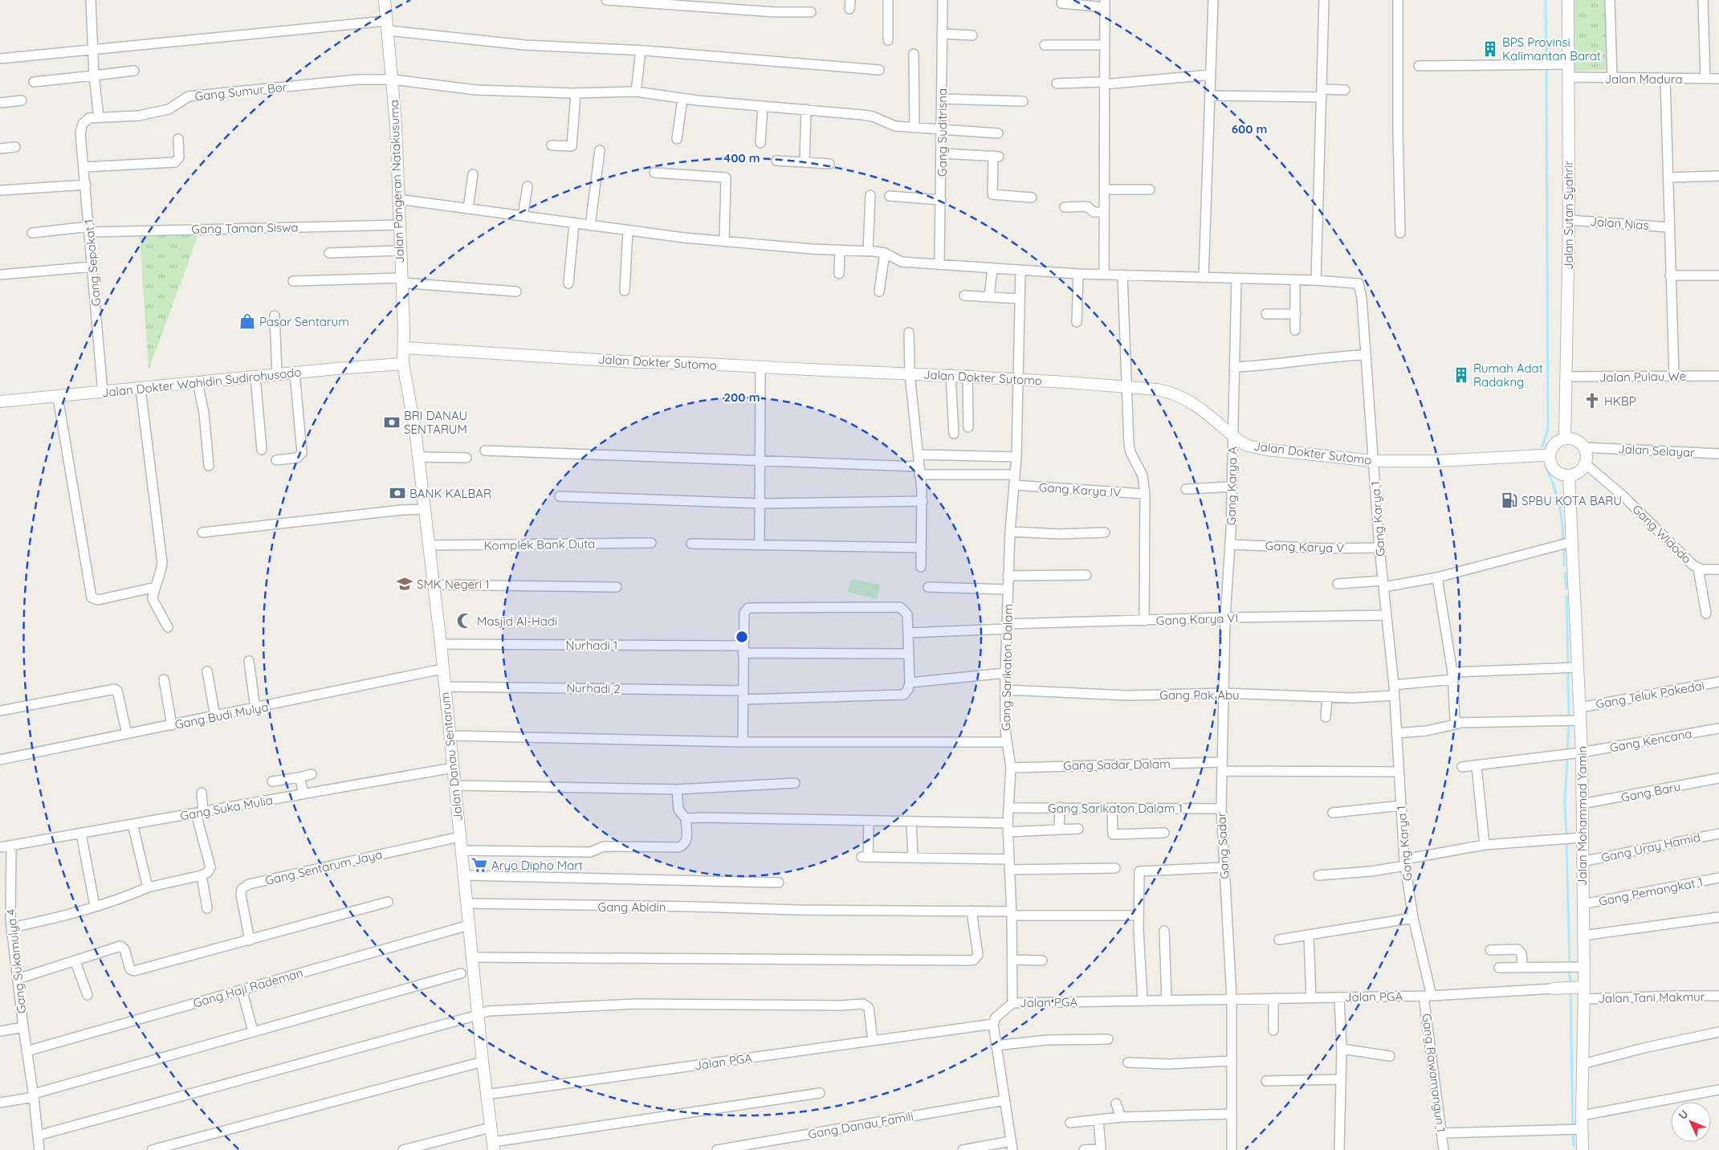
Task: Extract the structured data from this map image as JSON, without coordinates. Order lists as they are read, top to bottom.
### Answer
{
  "streets": {
    "street": [
      "Jalan Madura",
      "Gang Sumur Bor",
      "Gang Suditrisna",
      "Jalan Pangeran Natakusuma",
      "Jalan Sutan Syahrir",
      "Jalan Nias",
      "Gang Taman Siswa",
      "Gang Sepakat 1",
      "Jalan Dokter Sutomo",
      "Jalan Pulau We",
      "Jalan Dokter Wahidin Sudirohusodo",
      "Jalan Selayar",
      "Gang Karya A",
      "Gang Karya IV",
      "Gang Karya 1",
      "Gang Widodo",
      "Komplek Bank Duta",
      "Gang Karya V",
      "Gang Karya VI",
      "Nurhadi 1",
      "Gang Sarikaton Dalam",
      "Nurhadi 2",
      "Gang Pak Abu",
      "Gang Teluk Pakedai",
      "Gang Budi Mulya",
      "Gang Kencana",
      "Jalan Danau Sentarum",
      "Gang Sadar Dalam",
      "Gang Baru",
      "Gang Suka Mulia",
      "Gang Sarikaton Dalam 1",
      "Jalan Mohammad Yamin",
      "Gang Sadar",
      "Gang Uray Hamid",
      "Gang Sentarum Jaya",
      "Gang Pemangkat 1",
      "Gang Abidin",
      "Gang Sukamulya 4",
      "Gang Haji Rademan",
      "Jalan PGA",
      "Jalan Tani Makmur",
      "Gang Rawamangun 1",
      "Gang Danau Famili"
    ]
  },
  "crossings": [
    ["Jalan Madura", "Jalan Sutan Syahrir"],
    ["Gang Sumur Bor", "Gang Suditrisna"],
    ["Gang Sumur Bor", "Jalan Pangeran Natakusuma"],
    ["Gang Sumur Bor", "Gang Sepakat 1"],
    ["Gang Suditrisna", "Gang Karya 1"],
    ["Jalan Pangeran Natakusuma", "Gang Taman Siswa"],
    ["Jalan Pangeran Natakusuma", "Jalan Dokter Sutomo"],
    ["Jalan Pangeran Natakusuma", "Jalan Dokter Wahidin Sudirohusodo"],
    ["Jalan Pangeran Natakusuma", "Gang Karya 1"],
    ["Jalan Pangeran Natakusuma", "Jalan Danau Sentarum"],
    ["Jalan Sutan Syahrir", "Jalan Nias"],
    ["Jalan Sutan Syahrir", "Jalan Dokter Sutomo"],
    ["Jalan Sutan Syahrir", "Jalan Pulau We"],
    ["Jalan Sutan Syahrir", "Jalan Selayar"],
    ["Jalan Sutan Syahrir", "Gang Widodo"],
    ["Jalan Sutan Syahrir", "Jalan Mohammad Yamin"],
    ["Gang Taman Siswa", "Gang Sepakat 1"],
    ["Gang Sepakat 1", "Jalan Dokter Wahidin Sudirohusodo"],
    ["Jalan Dokter Sutomo", "Jalan Selayar"],
    ["Jalan Dokter Sutomo", "Gang Karya A"],
    ["Jalan Dokter Sutomo", "Gang Karya 1"],
    ["Jalan Dokter Sutomo", "Gang Widodo"],
    ["Jalan Dokter Sutomo", "Gang Sarikaton Dalam"],
    ["Jalan Dokter Sutomo", "Jalan Mohammad Yamin"],
    ["Jalan Dokter Wahidin Sudirohusodo", "Jalan Danau Sentarum"],
    ["Jalan Selayar", "Gang Widodo"],
    ["Jalan Selayar", "Jalan Mohammad Yamin"],
    ["Gang Karya A", "Gang Karya 1"],
    ["Gang Karya A", "Gang Karya V"],
    ["Gang Karya A", "Gang Karya VI"],
    ["Gang Karya A", "Gang Pak Abu"],
    ["Gang Karya A", "Gang Sadar"],
    ["Gang Karya IV", "Gang Sarikaton Dalam"],
    ["Gang Karya 1", "Gang Karya V"],
    ["Gang Karya 1", "Gang Karya VI"],
    ["Gang Karya 1", "Gang Sarikaton Dalam"],
    ["Gang Karya 1", "Gang Pak Abu"],
    ["Gang Karya 1", "Gang Sadar Dalam"],
    ["Gang Karya 1", "Jalan PGA"],
    ["Gang Karya 1", "Gang Rawamangun 1"],
    ["Gang Widodo", "Jalan Mohammad Yamin"],
    ["Komplek Bank Duta", "Jalan Danau Sentarum"],
    ["Gang Karya VI", "Gang Sarikaton Dalam"],
    ["Nurhadi 1", "Jalan Danau Sentarum"],
    ["Gang Sarikaton Dalam", "Gang Pak Abu"],
    ["Gang Sarikaton Dalam", "Gang Sadar Dalam"],
    ["Gang Sarikaton Dalam", "Gang Sarikaton Dalam 1"],
    ["Gang Sarikaton Dalam", "Gang Abidin"],
    ["Gang Sarikaton Dalam", "Jalan PGA"],
    ["Nurhadi 2", "Jalan Danau Sentarum"],
    ["Gang Pak Abu", "Gang Sadar"],
    ["Gang Teluk Pakedai", "Jalan Mohammad Yamin"],
    ["Gang Budi Mulya", "Jalan Danau Sentarum"],
    ["Gang Kencana", "Jalan Mohammad Yamin"],
    ["Jalan Danau Sentarum", "Gang Suka Mulia"],
    ["Jalan Danau Sentarum", "Gang Sentarum Jaya"],
    ["Jalan Danau Sentarum", "Gang Abidin"],
    ["Jalan Danau Sentarum", "Gang Haji Rademan"],
    ["Jalan Danau Sentarum", "Jalan PGA"],
    ["Gang Sadar Dalam", "Gang Sadar"],
    ["Gang Baru", "Jalan Mohammad Yamin"],
    ["Gang Suka Mulia", "Gang Sukamulya 4"],
    ["Gang Sarikaton Dalam 1", "Gang Sadar"],
    ["Jalan Mohammad Yamin", "Gang Uray Hamid"],
    ["Jalan Mohammad Yamin", "Gang Pemangkat 1"],
    ["Jalan Mohammad Yamin", "Jalan Tani Makmur"],
    ["Gang Sadar", "Jalan PGA"],
    ["Gang Sukamulya 4", "Gang Haji Rademan"],
    ["Jalan PGA", "Gang Rawamangun 1"]
  ],
  "places": {
    "building": ["BPS Provinsi Kalimantan Barat", "Rumah Adat Radakng"],
    "shop": ["Pasar Sentarum"],
    "church": ["HKBP"],
    "bank": ["BRI DANAU SENTARUM", "BANK KALBAR"],
    "fuel station": ["SPBU KOTA BARU"],
    "school or university": ["SMK Negeri 1"],
    "mosque": ["Masjid Al-Hadi"],
    "supermarket": ["Aryo Dipho Mart"]
  },
  "north": "top left",
  "rings": ["600 m", "400 m", "200 m"]
}
